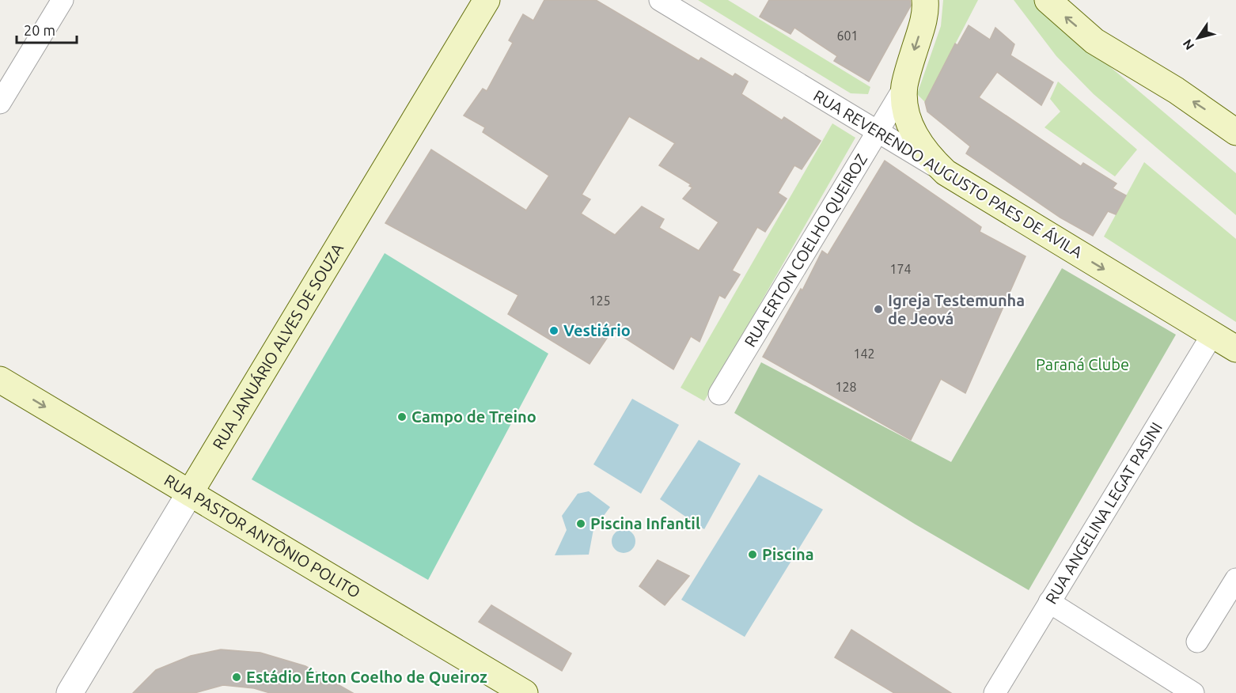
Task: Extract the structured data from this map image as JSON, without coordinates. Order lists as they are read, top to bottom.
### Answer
{
  "streets": {
    "main road": [
      "RUA REVERENDO AUGUSTO PAES DE ÁVILA",
      "RUA ERTON COELHO QUEIROZ",
      "RUA JANUÁRIO ALVES DE SOUZA",
      "RUA PASTOR ANTÔNIO POLITO"
    ],
    "street": ["RUA ANGELINA LEGAT PASINI"]
  },
  "crossings": [
    ["RUA REVERENDO AUGUSTO PAES DE ÁVILA", "RUA ERTON COELHO QUEIROZ"],
    ["RUA REVERENDO AUGUSTO PAES DE ÁVILA", "RUA ANGELINA LEGAT PASINI"],
    ["RUA JANUÁRIO ALVES DE SOUZA", "RUA PASTOR ANTÔNIO POLITO"]
  ],
  "one_way": ["RUA REVERENDO AUGUSTO PAES DE ÁVILA", "RUA PASTOR ANTÔNIO POLITO"],
  "parks": ["Paraná Clube"],
  "places": [
    "Igreja Testemunha de Jeová",
    "Vestiário",
    "Campo de Treino",
    "Piscina Infantil",
    "Piscina",
    "Estádio Érton Coelho de Queiroz"
  ],
  "house_numbers": [
    "601",
    "174",
    "125",
    "142",
    "128"
  ],
  "scale_bar": "20 m",
  "north": "bottom left"
}
